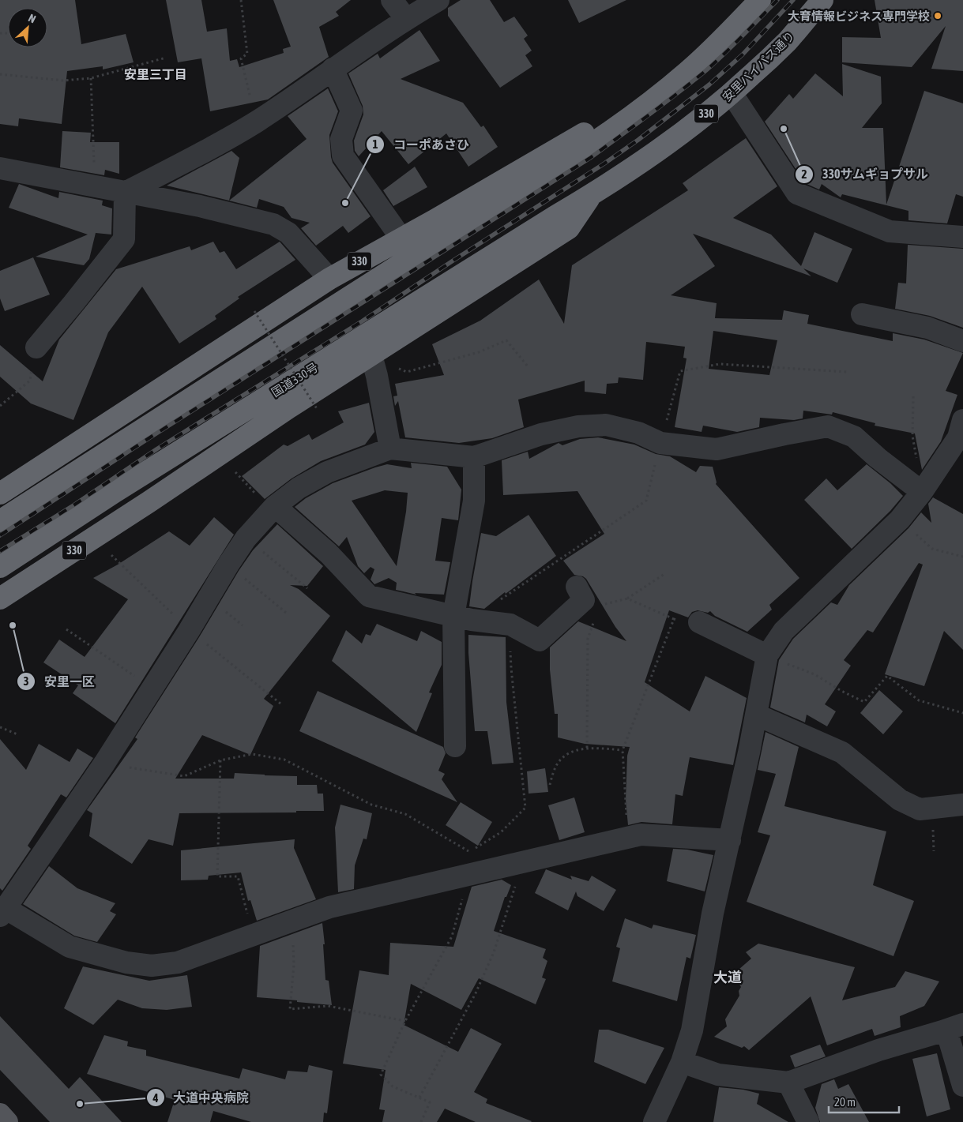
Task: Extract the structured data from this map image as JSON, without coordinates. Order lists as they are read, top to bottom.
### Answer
{
  "streets": {
    "highway": ["安里バイパス通り", "330", "国道330号"]
  },
  "crossings": [
    ["安里バイパス通り", "330"],
    ["安里バイパス通り", "国道330号"],
    ["330", "国道330号"]
  ],
  "districts": ["安里三丁目", "大道"],
  "places": [
    "大育情報ビジネス専門学校",
    "330サムギョプサル",
    "コーポあさひ",
    "安里一区",
    "大道中央病院"
  ],
  "scale_bar": "20 m",
  "north": "top right"
}
